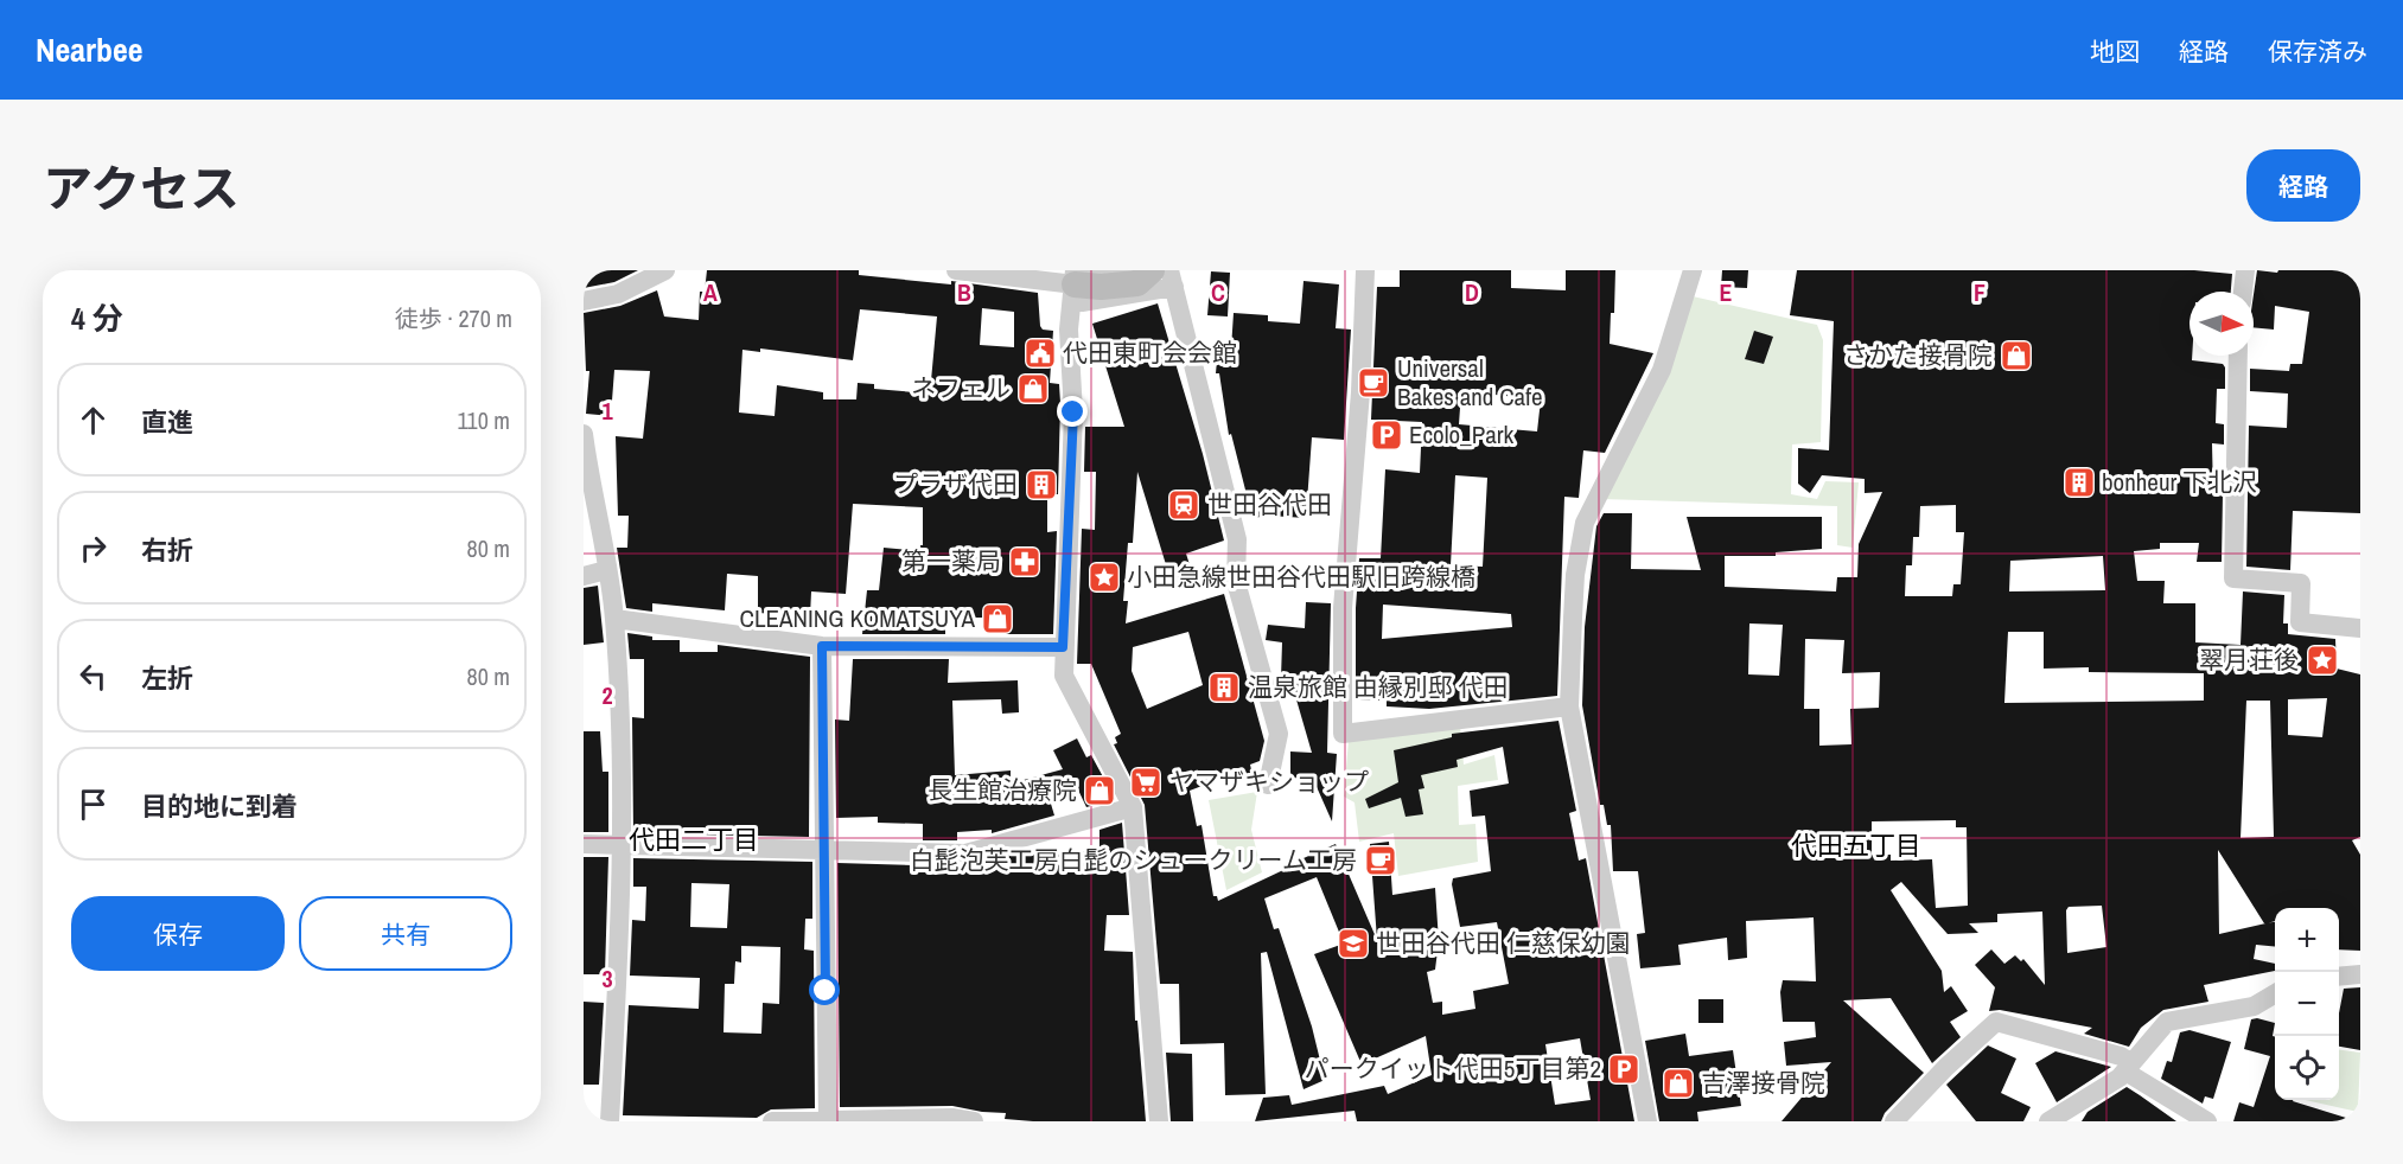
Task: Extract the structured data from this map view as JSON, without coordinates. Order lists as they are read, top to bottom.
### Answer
{
  "districts": ["代田二丁目", "代田五丁目"],
  "places": {
    "public building": ["代田東町会会館"],
    "shop": [
      "さかた接骨院",
      "ネフェル",
      "CLEANING KOMATSUYA",
      "長生館治療院",
      "吉澤接骨院"
    ],
    "cafe": ["Universal Bakes and Cafe", "白髭泡芙工房白髭のシュークリーム工房"],
    "parking": ["Ecolo_Park", "パークイット代田5丁目第2"],
    "building": ["bonheur 下北沢", "プラザ代田", "温泉旅館 由縁別邸 代田"],
    "station": ["世田谷代田"],
    "pharmacy": ["第一薬局"],
    "place": ["小田急線世田谷代田駅旧跨線橋", "翠月荘後"],
    "supermarket": ["ヤマザキショップ"],
    "school or university": ["世田谷代田 仁慈保幼園"]
  },
  "north": "right",
  "page": {
    "header": "Nearbee",
    "nav": ["地図", "経路", "保存済み"],
    "title": "アクセス",
    "buttons": [
      "経路",
      ["保存", "共有"]
    ],
    "heading": ["4 分", "徒歩 · 270 m"],
    "list": [
      ["直進", "110 m"],
      ["右折", "80 m"],
      ["左折", "80 m"],
      "目的地に到着"
    ],
    "map_buttons": ["+", "−"]
  },
  "grid": {
    "columns": [
      "A",
      "B",
      "C",
      "D",
      "E",
      "F"
    ],
    "rows": ["1", "2", "3"]
  }
}
